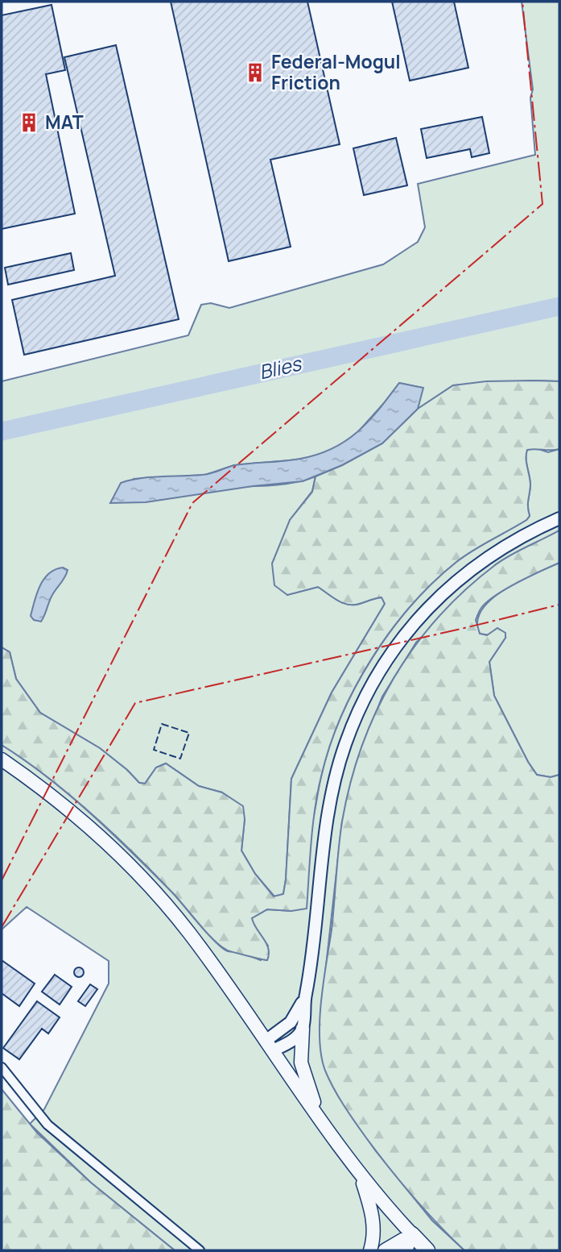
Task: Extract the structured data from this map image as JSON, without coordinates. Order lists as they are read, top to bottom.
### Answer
{
  "water": ["Blies"],
  "places": {
    "building": ["Federal-Mogul Friction", "MAT"]
  }
}
